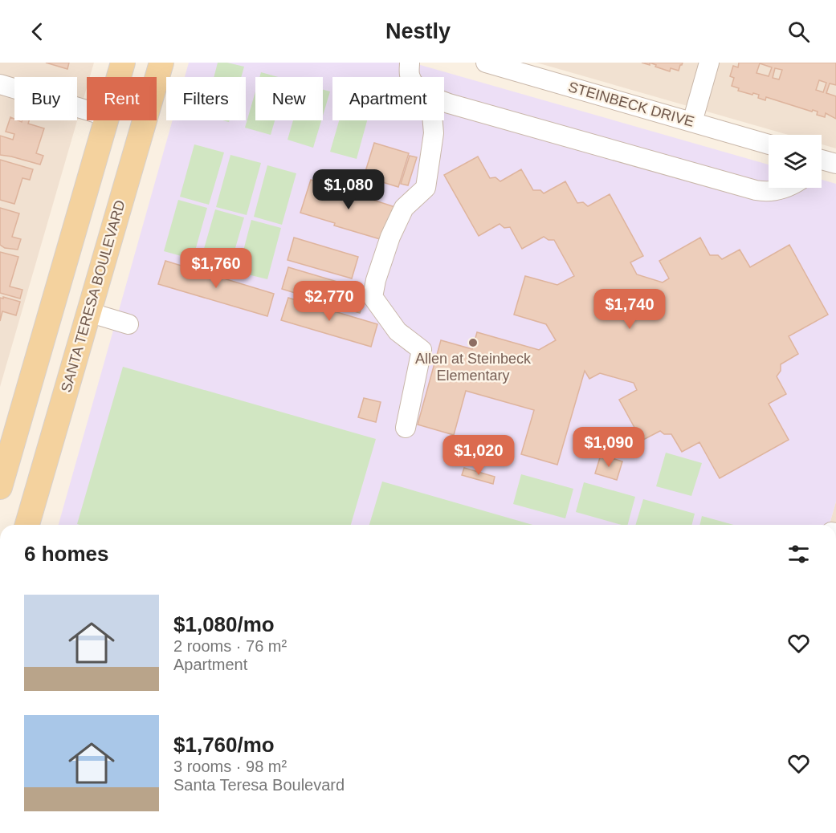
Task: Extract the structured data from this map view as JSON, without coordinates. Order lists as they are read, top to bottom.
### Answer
{
  "streets": {
    "main road": ["SANTA TERESA BOULEVARD"],
    "street": ["STEINBECK DRIVE"]
  },
  "places": ["Allen at Steinbeck Elementary"],
  "page": {
    "header": "Nestly",
    "chip": [
      "Buy",
      "Rent",
      "Filters",
      "New",
      "Apartment"
    ],
    "price": [
      "$1,080",
      "$1,760",
      "$2,770",
      "$1,740",
      "$1,090",
      "$1,020"
    ],
    "heading": "6 homes",
    "list": [
      {
        "name": "$1,080/mo",
        "note": "2 rooms · 76 m² · Apartment"
      },
      {
        "name": "$1,760/mo",
        "note": "3 rooms · 98 m² · Santa Teresa Boulevard"
      }
    ]
  }
}
